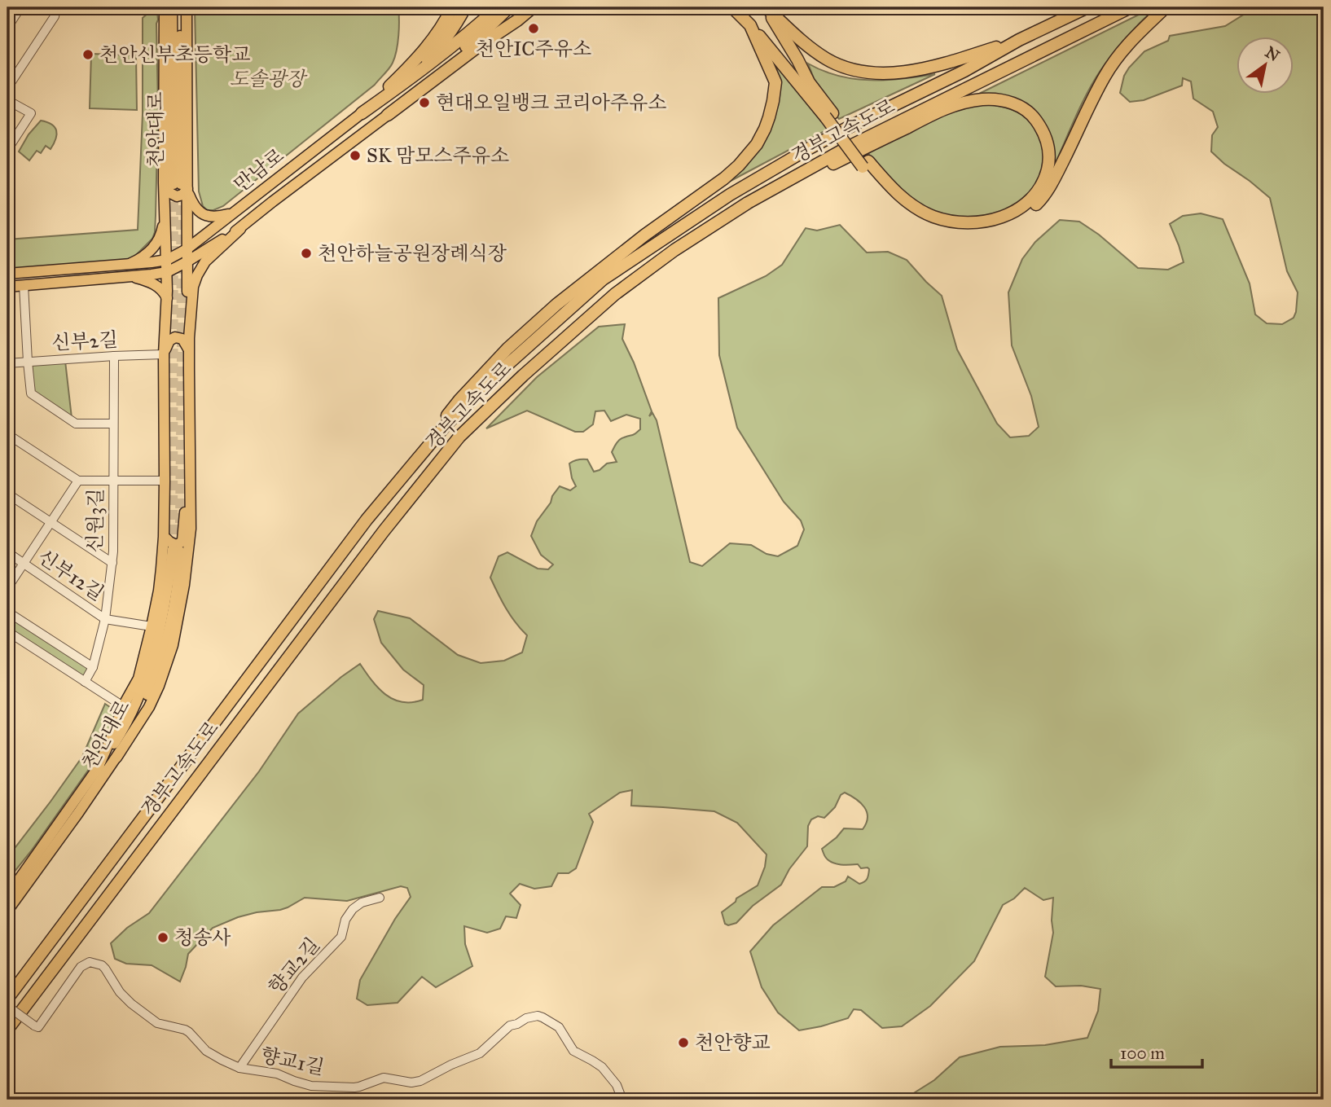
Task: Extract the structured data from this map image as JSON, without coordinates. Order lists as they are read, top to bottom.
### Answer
{
  "streets": {
    "highway": ["경부고속도로", "만남로"],
    "main road": ["천안대로"],
    "street": [
      "신부2길",
      "신원3길",
      "신부12길",
      "향교2길",
      "향교1길"
    ]
  },
  "crossings": [
    ["신부2길", "신원3길"],
    ["신원3길", "신부12길"],
    ["향교2길", "향교1길"]
  ],
  "parks": ["도솔광장"],
  "places": [
    "천안IC주유소",
    "천안신부초등학교",
    "현대오일뱅크 코리아주유소",
    "SK 맘모스주유소",
    "천안하늘공원장례식장",
    "청송사",
    "천안향교"
  ],
  "scale_bar": "100 m",
  "north": "top right"
}
